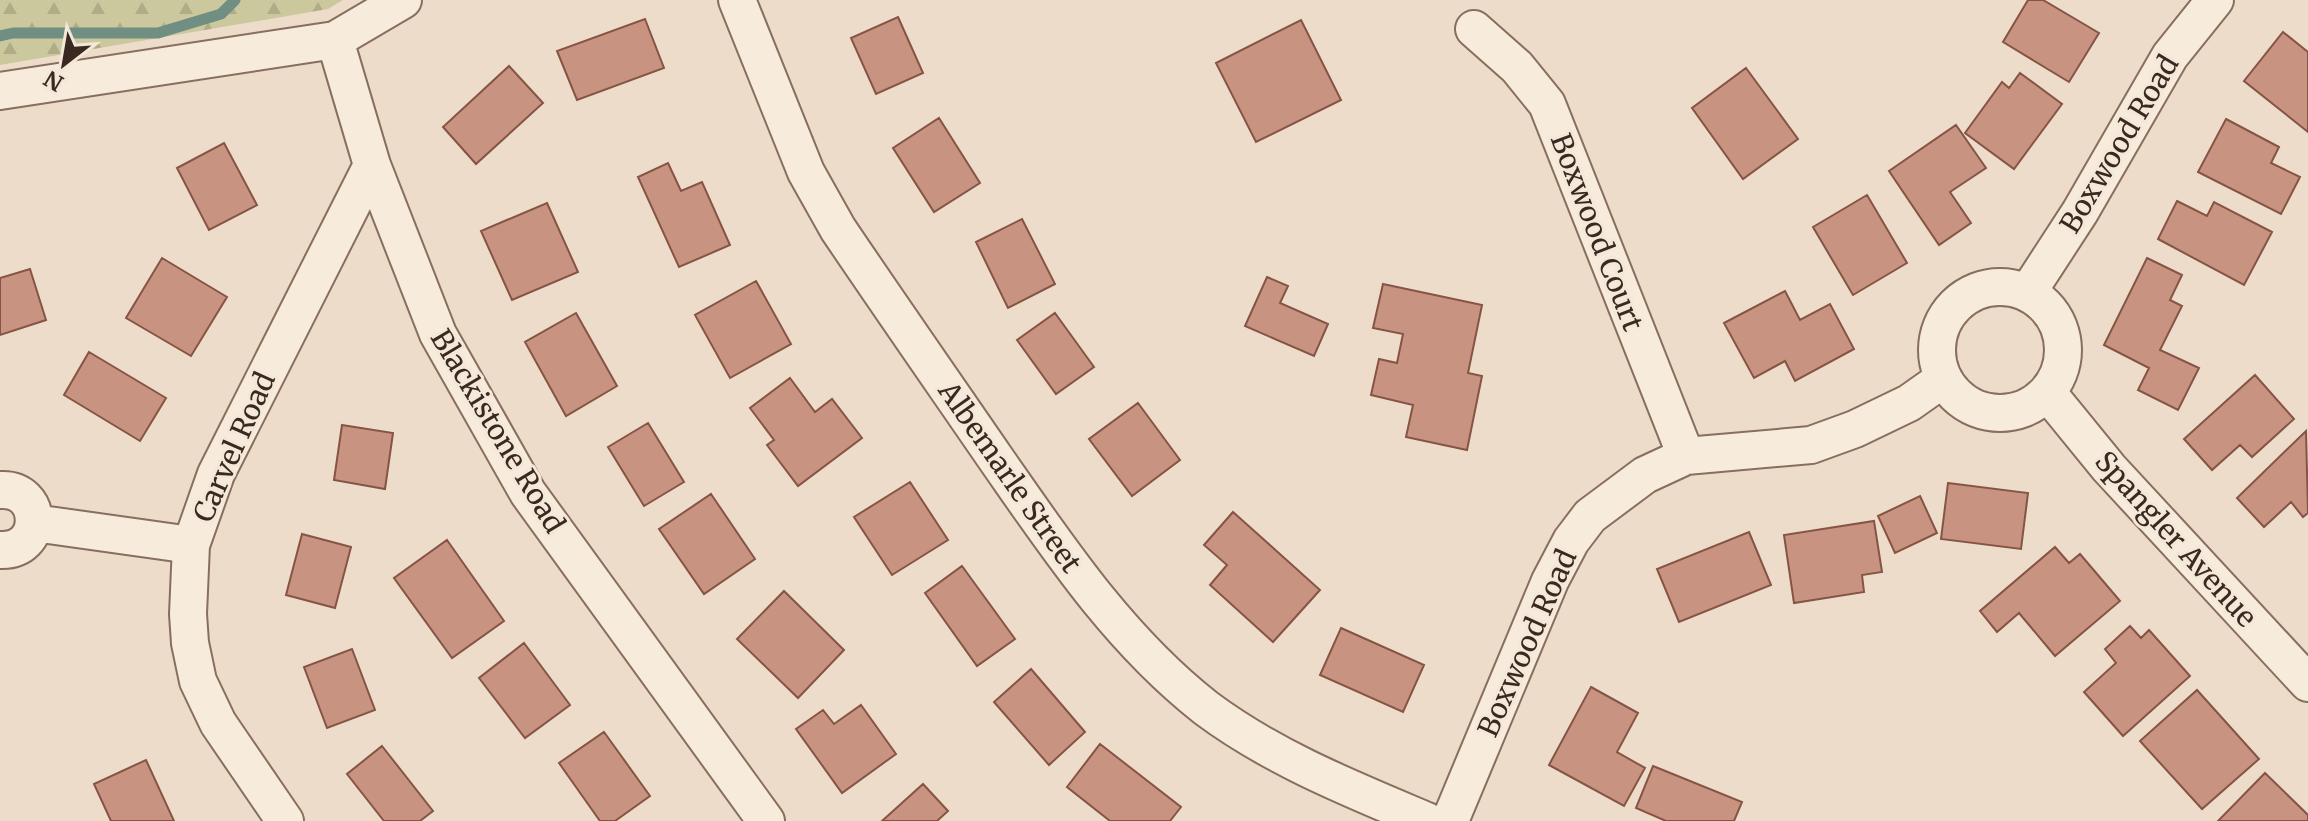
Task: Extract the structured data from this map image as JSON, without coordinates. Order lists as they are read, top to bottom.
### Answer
{
  "streets": {
    "street": [
      "Boxwood Road",
      "Boxwood Court",
      "Blackistone Road",
      "Carvel Road",
      "Albemarle Street",
      "Spangler Avenue"
    ]
  },
  "crossings": [
    ["Boxwood Road", "Boxwood Court"],
    ["Boxwood Road", "Spangler Avenue"],
    ["Blackistone Road", "Carvel Road"]
  ],
  "north": "bottom left"
}
